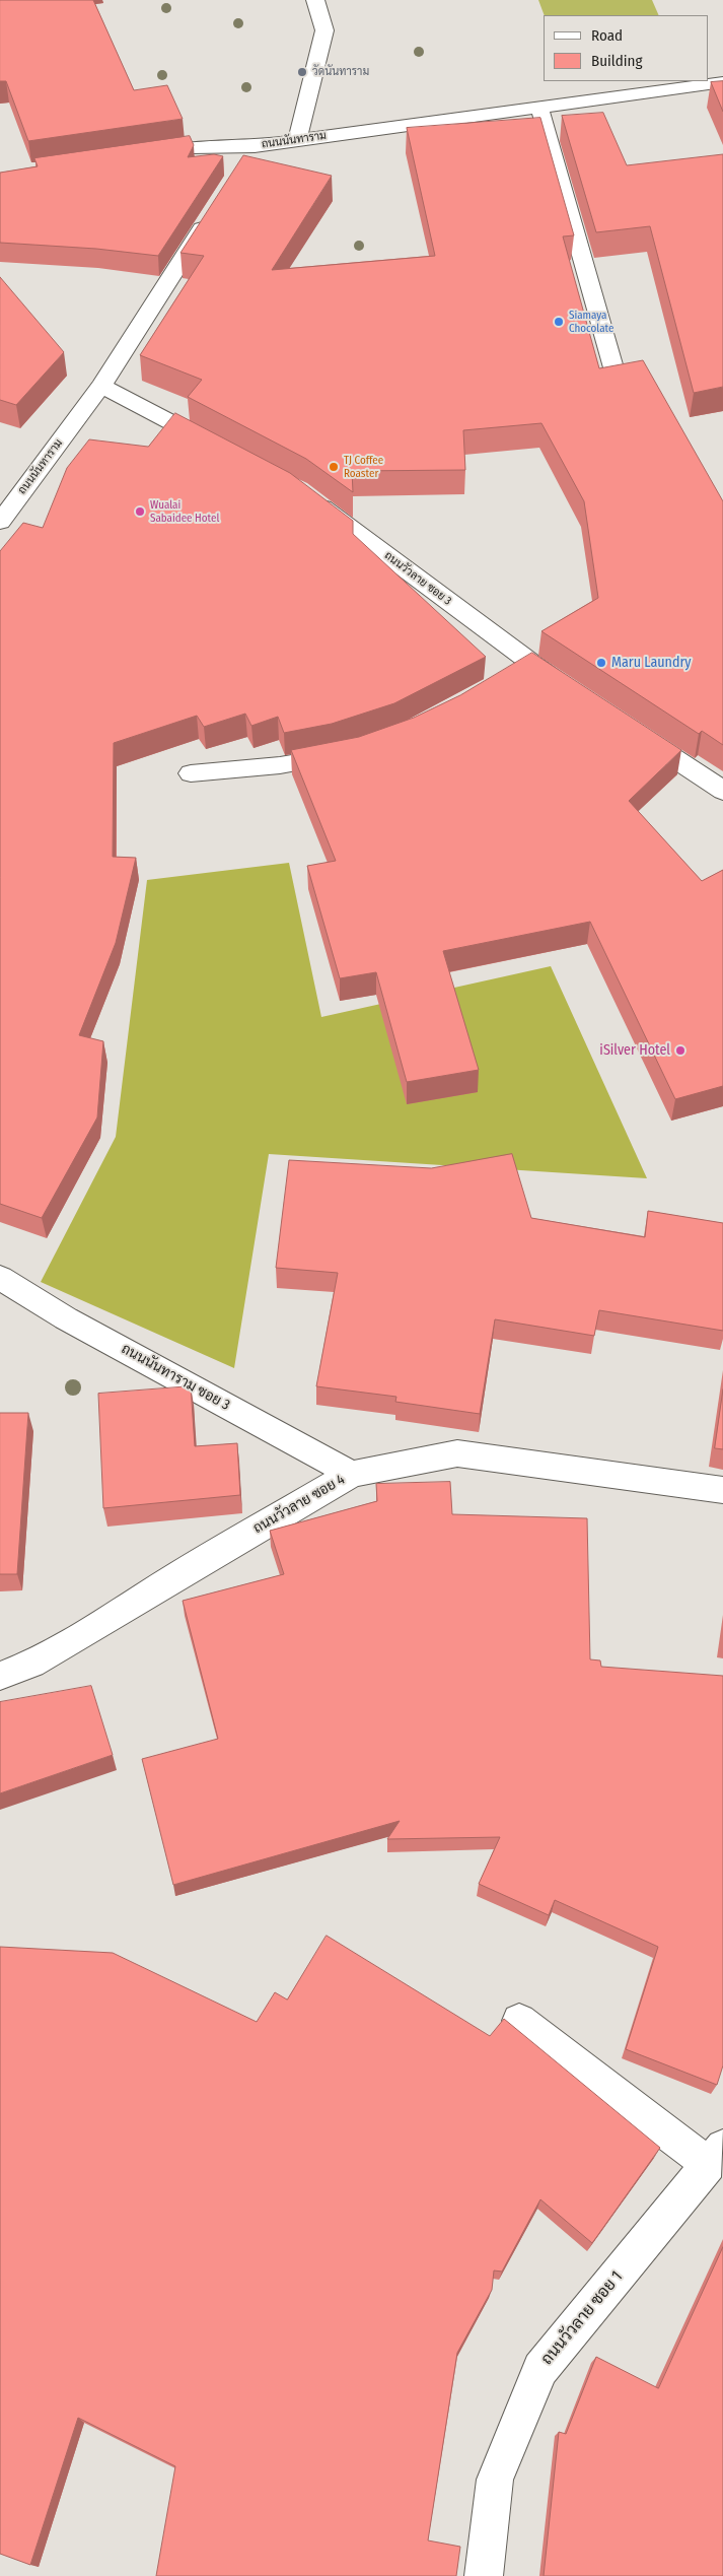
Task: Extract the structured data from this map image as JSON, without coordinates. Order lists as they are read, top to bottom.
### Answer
{
  "streets": {
    "street": [
      "ถนนนันทาราม",
      "ถนนวัวลาย ซอย 3",
      "ถนนนันทาราม ซอย 3",
      "ถนนวัวลาย ซอย 4",
      "ถนนวัวลาย ซอย 1"
    ]
  },
  "crossings": [
    ["ถนนนันทาราม ซอย 3", "ถนนวัวลาย ซอย 4"]
  ],
  "places": [
    "วัดนันทาราม",
    "Siamaya Chocolate",
    "TJ Coffee Roaster",
    "Wualai Sabaidee Hotel",
    "Maru Laundry",
    "iSilver Hotel"
  ],
  "legend": ["Road", "Building"]
}
